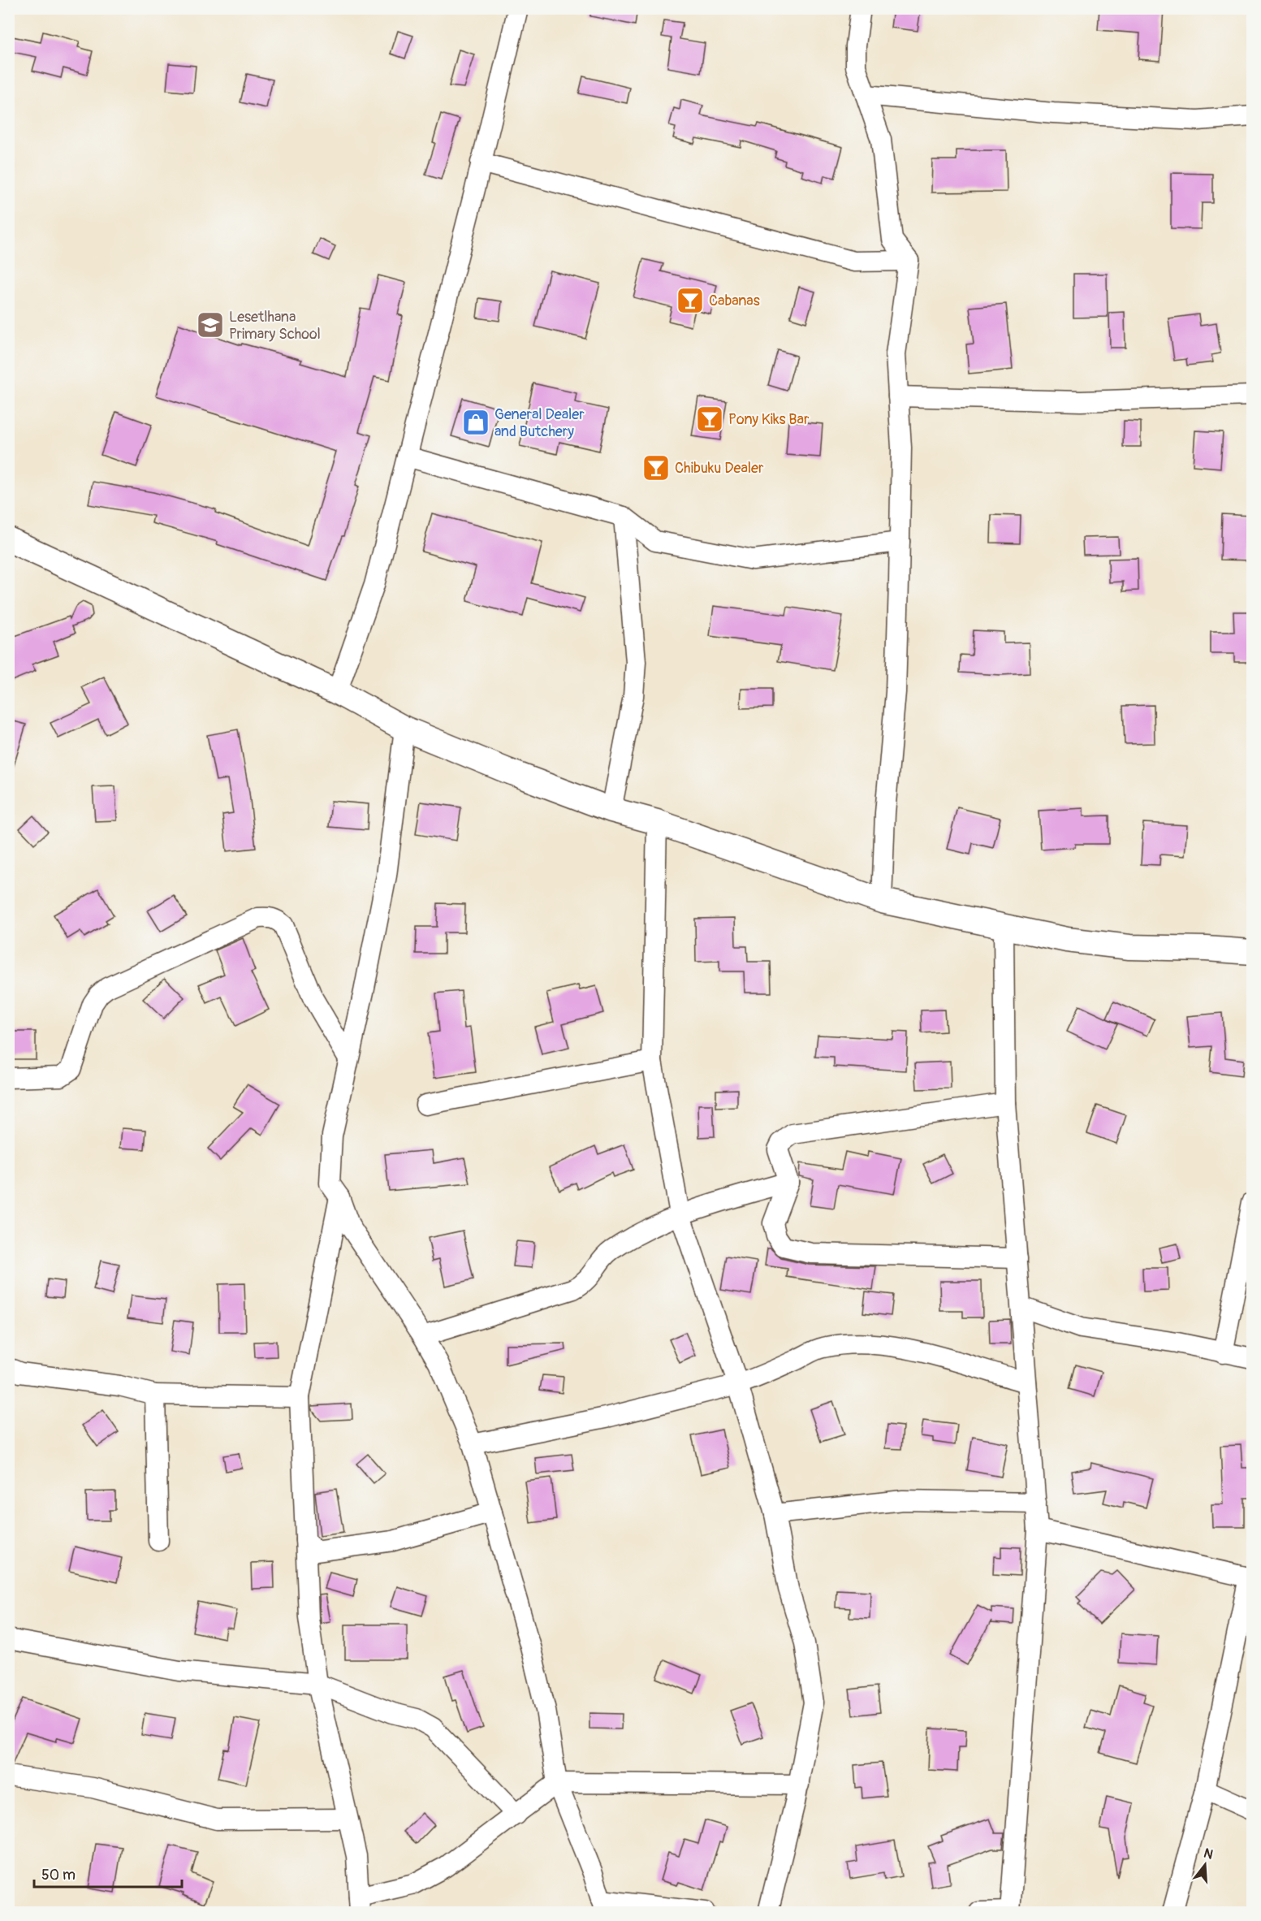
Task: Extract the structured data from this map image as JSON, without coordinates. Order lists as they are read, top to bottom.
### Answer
{
  "places": {
    "bar": ["Cabanas", "Pony Kiks Bar", "Chibuku Dealer"],
    "school or university": ["Lesetlhana Primary School"],
    "shop": ["General Dealer and Butchery"]
  },
  "scale_bar": "50 m",
  "north": "top"
}
